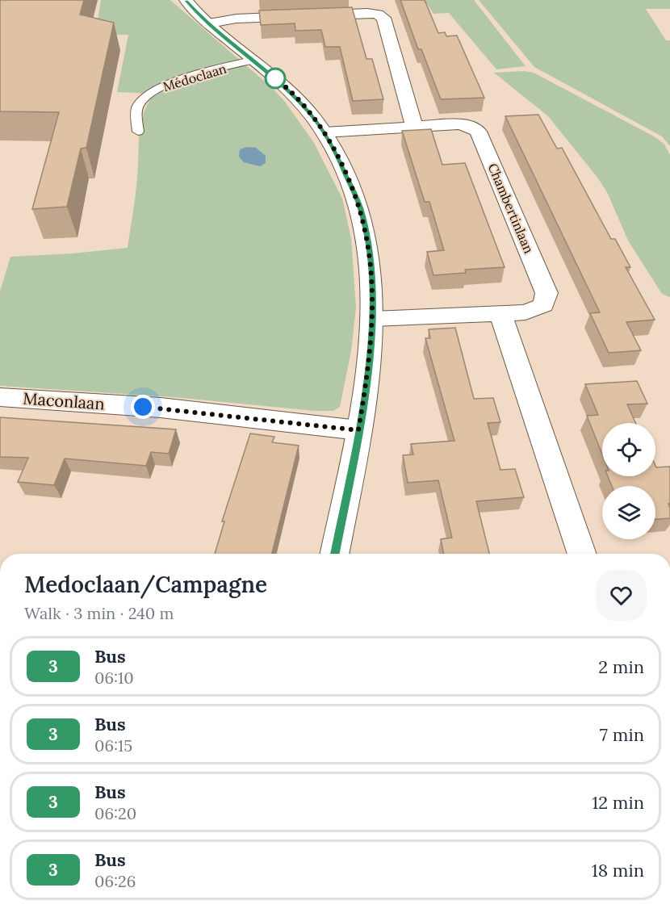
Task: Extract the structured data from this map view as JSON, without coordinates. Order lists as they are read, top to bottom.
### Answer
{
  "streets": {
    "street": ["Médoclaan", "Chambertinlaan", "Maconlaan"]
  },
  "crossings": [
    ["Médoclaan", "Chambertinlaan"],
    ["Médoclaan", "Maconlaan"]
  ],
  "lines": ["bus line 3"],
  "page": {
    "heading": ["Medoclaan/Campagne", "Walk · 3 min · 240 m"],
    "list": [
      {
        "mark": "3",
        "name": "Bus",
        "note": "06:10",
        "value": "2 min"
      },
      {
        "mark": "3",
        "name": "Bus",
        "note": "06:15",
        "value": "7 min"
      },
      {
        "mark": "3",
        "name": "Bus",
        "note": "06:20",
        "value": "12 min"
      },
      {
        "mark": "3",
        "name": "Bus",
        "note": "06:26",
        "value": "18 min"
      }
    ]
  }
}
